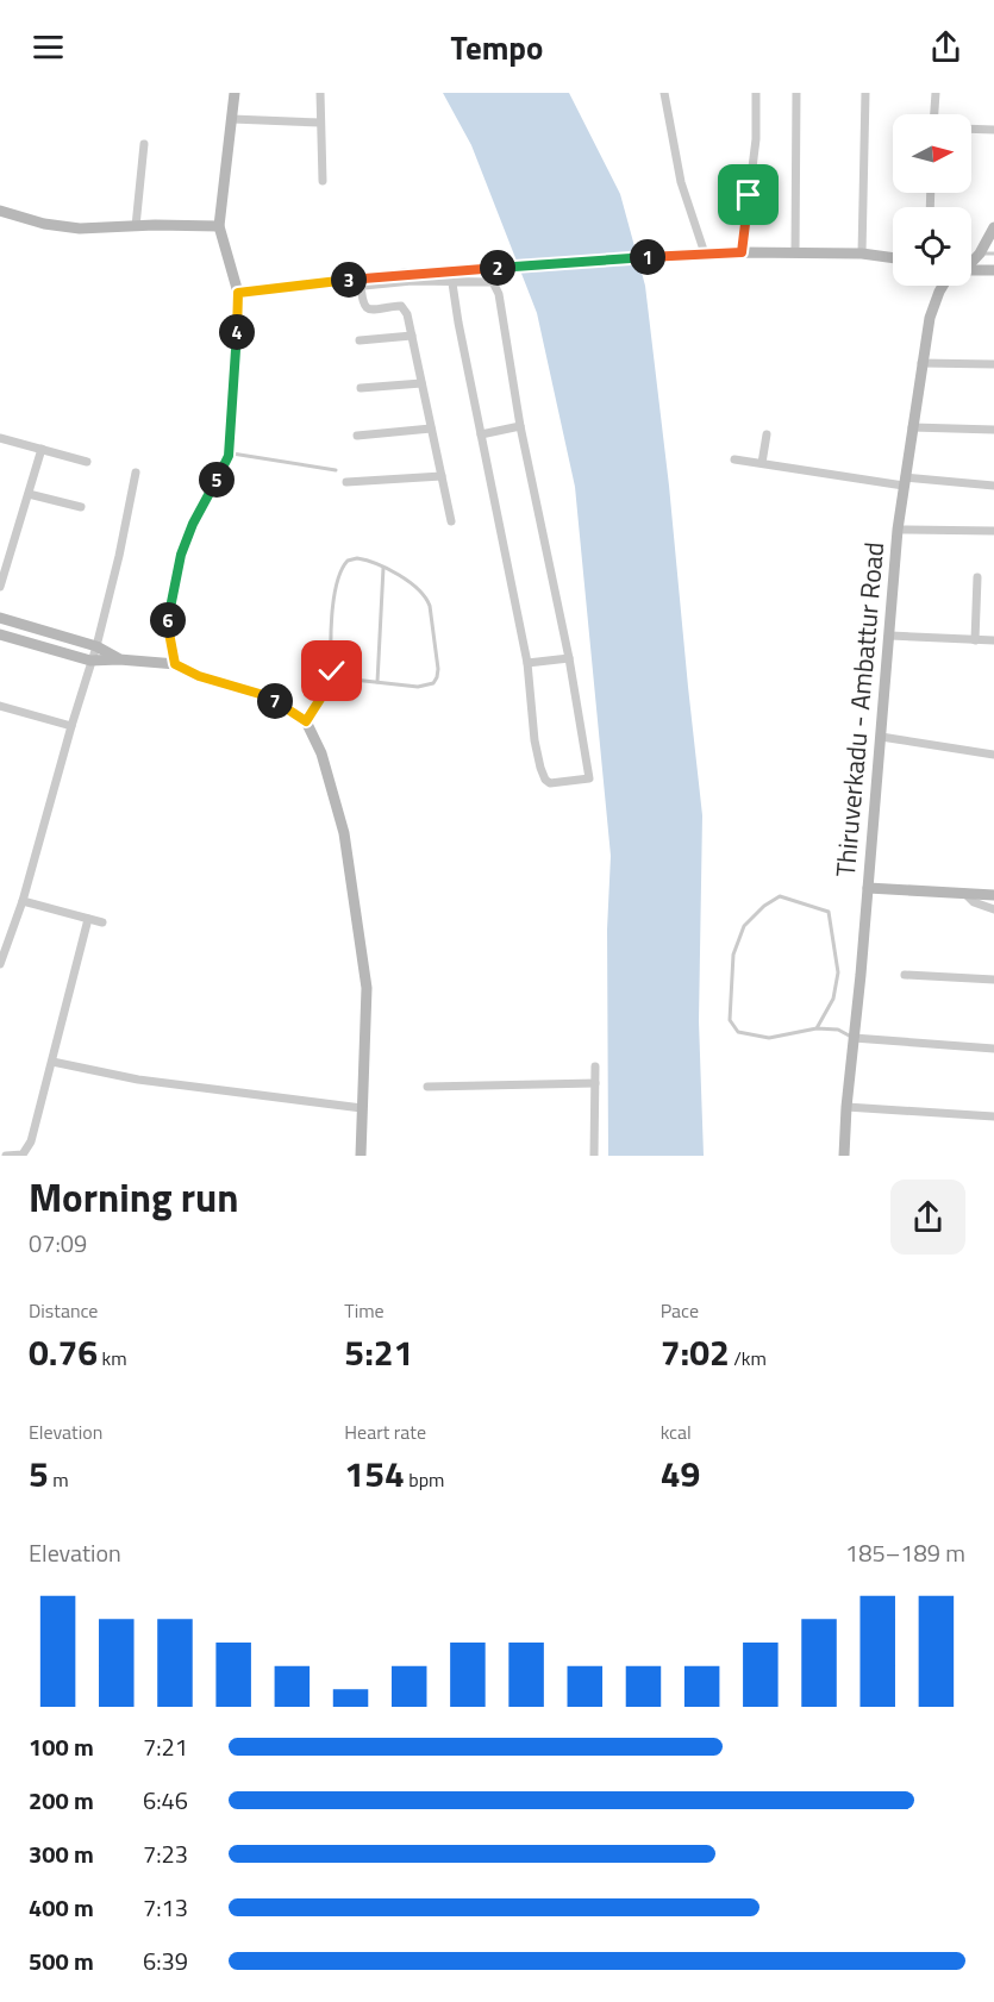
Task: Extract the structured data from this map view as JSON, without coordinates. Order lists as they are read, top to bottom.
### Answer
{
  "streets": {
    "street": ["Thiruverkadu - Ambattur Road"]
  },
  "north": "right",
  "page": {
    "header": "Tempo",
    "pins": [
      "1",
      "2",
      "3",
      "4",
      "5",
      "6",
      "7"
    ],
    "heading": ["Morning run", "07:09"],
    "stats": [
      ["Distance", "0.76 km"],
      ["Time", "5:21"],
      ["Pace", "7:02 /km"],
      ["Elevation", "5 m"],
      ["Heart rate", "154 bpm"],
      ["kcal", "49"]
    ],
    "chart": ["Elevation", "185–189 m"],
    "list": [
      {
        "name": "100 m",
        "note": "7:21"
      },
      {
        "name": "200 m",
        "note": "6:46"
      },
      {
        "name": "300 m",
        "note": "7:23"
      },
      {
        "name": "400 m",
        "note": "7:13"
      },
      {
        "name": "500 m",
        "note": "6:39"
      }
    ]
  }
}
